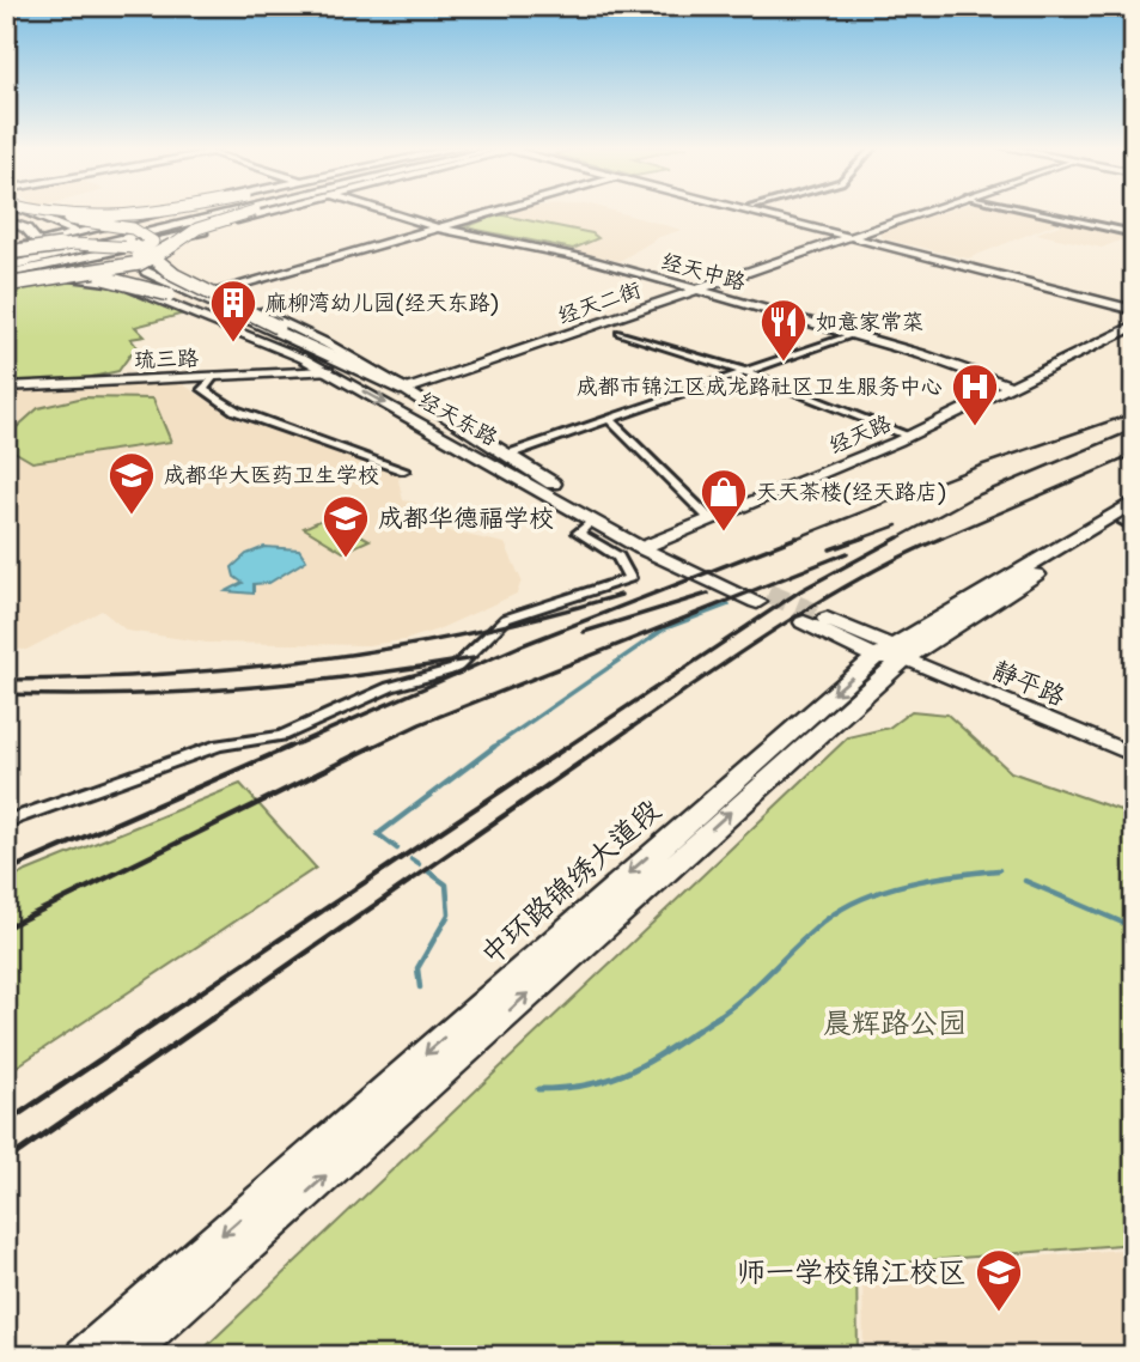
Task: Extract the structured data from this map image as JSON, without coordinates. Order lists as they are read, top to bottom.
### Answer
{
  "streets": {
    "highway": ["经天东路"],
    "main road": ["中环路锦绣大道段"],
    "street": [
      "经天中路",
      "经天二街",
      "琉三路",
      "经天路",
      "静平路"
    ]
  },
  "crossings": [
    ["经天中路", "经天二街"],
    ["经天中路", "经天路"],
    ["经天二街", "经天东路"],
    ["琉三路", "经天东路"],
    ["经天东路", "经天路"],
    ["静平路", "中环路锦绣大道段"]
  ],
  "parks": ["晨辉路公园"],
  "places": {
    "building": ["麻柳湾幼儿园(经天东路)"],
    "restaurant": ["如意家常菜"],
    "hospital": ["成都市锦江区成龙路社区卫生服务中心"],
    "school or university": ["成都华大医药卫生学校", "成都华德福学校", "师一学校锦江校区"],
    "shop": ["天天茶楼(经天路店)"]
  }
}
